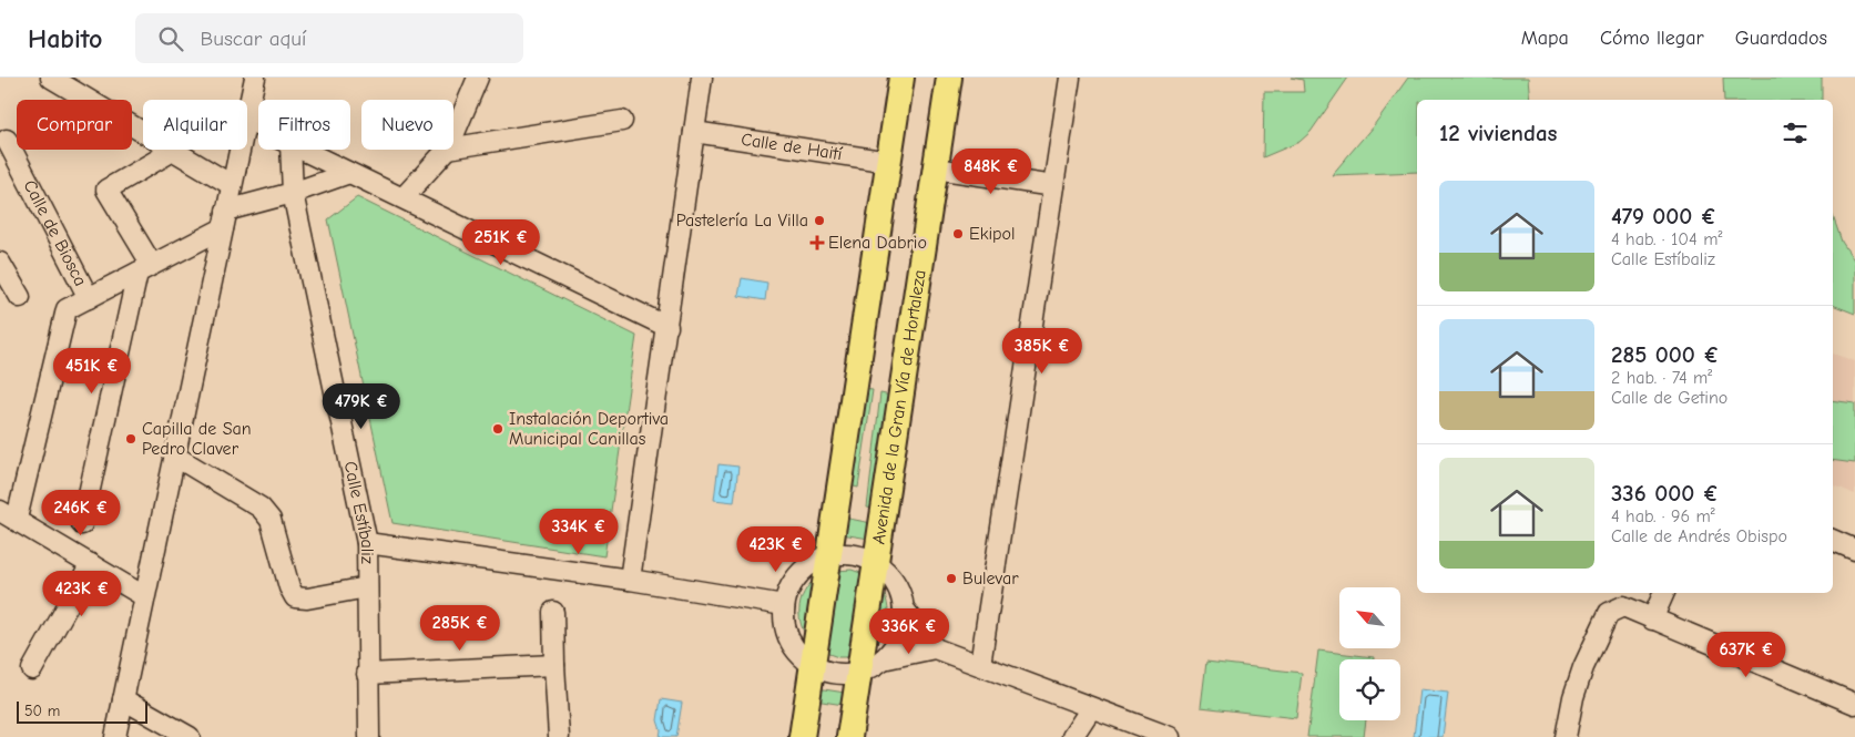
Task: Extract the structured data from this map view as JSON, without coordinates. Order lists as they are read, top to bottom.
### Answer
{
  "streets": {
    "main road": ["Avenida de la Gran Vía de Hortaleza"],
    "street": ["Calle de Haití", "Calle de Biosca", "Calle Estíbaliz"]
  },
  "crossings": [
    ["Calle de Biosca", "Calle Estíbaliz"]
  ],
  "places": {
    "other": [
      "Pastelería La Villa",
      "Ekipol",
      "Instalación Deportiva Municipal Canillas",
      "Capilla de San Pedro Claver",
      "Bulevar"
    ],
    "health": ["Elena Dabrio"]
  },
  "scale_bar": "50 m",
  "north": "top left",
  "page": {
    "header": "Habito",
    "search": "Buscar aquí",
    "nav": ["Mapa", "Cómo llegar", "Guardados"],
    "chip": [
      "Comprar",
      "Alquilar",
      "Filtros",
      "Nuevo"
    ],
    "heading": "12 viviendas",
    "price": [
      "848K €",
      "251K €",
      "385K €",
      "451K €",
      "479K €",
      "246K €",
      "334K €",
      "423K €",
      "423K €",
      "285K €",
      "336K €",
      "637K €"
    ],
    "list": [
      {
        "name": "479 000 €",
        "note": "4 hab. · 104 m² · Calle Estíbaliz"
      },
      {
        "name": "285 000 €",
        "note": "2 hab. · 74 m² · Calle de Getino"
      },
      {
        "name": "336 000 €",
        "note": "4 hab. · 96 m² · Calle de Andrés Obispo"
      }
    ],
    "scale": "50 m"
  }
}
